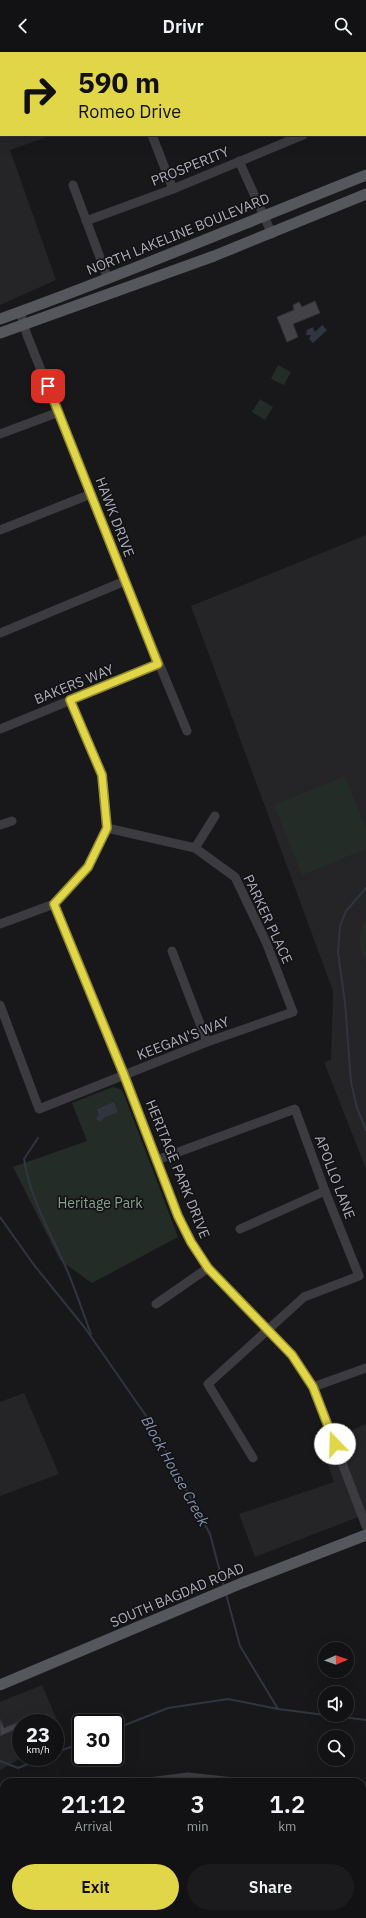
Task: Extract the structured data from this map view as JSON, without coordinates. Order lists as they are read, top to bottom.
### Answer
{
  "streets": {
    "main road": ["NORTH LAKELINE BOULEVARD", "SOUTH BAGDAD ROAD"],
    "street": [
      "PROSPERITY",
      "HAWK DRIVE",
      "BAKERS WAY",
      "PARKER PLACE",
      "KEEGAN'S WAY",
      "HERITAGE PARK DRIVE",
      "APOLLO LANE"
    ]
  },
  "crossings": [
    ["NORTH LAKELINE BOULEVARD", "HAWK DRIVE"],
    ["HAWK DRIVE", "BAKERS WAY"],
    ["PARKER PLACE", "KEEGAN'S WAY"],
    ["KEEGAN'S WAY", "HERITAGE PARK DRIVE"],
    ["HERITAGE PARK DRIVE", "APOLLO LANE"]
  ],
  "water": ["Block House Creek"],
  "parks": ["Heritage Park"],
  "north": "right",
  "page": {
    "header": "Drivr",
    "turn": ["590 m", "Romeo Drive"],
    "speed": "23 km/h",
    "limit": "30",
    "eta": [
      "21:12",
      "Arrival",
      "3",
      "min",
      "1.2",
      "km"
    ],
    "buttons": ["Exit", "Share"]
  }
}
